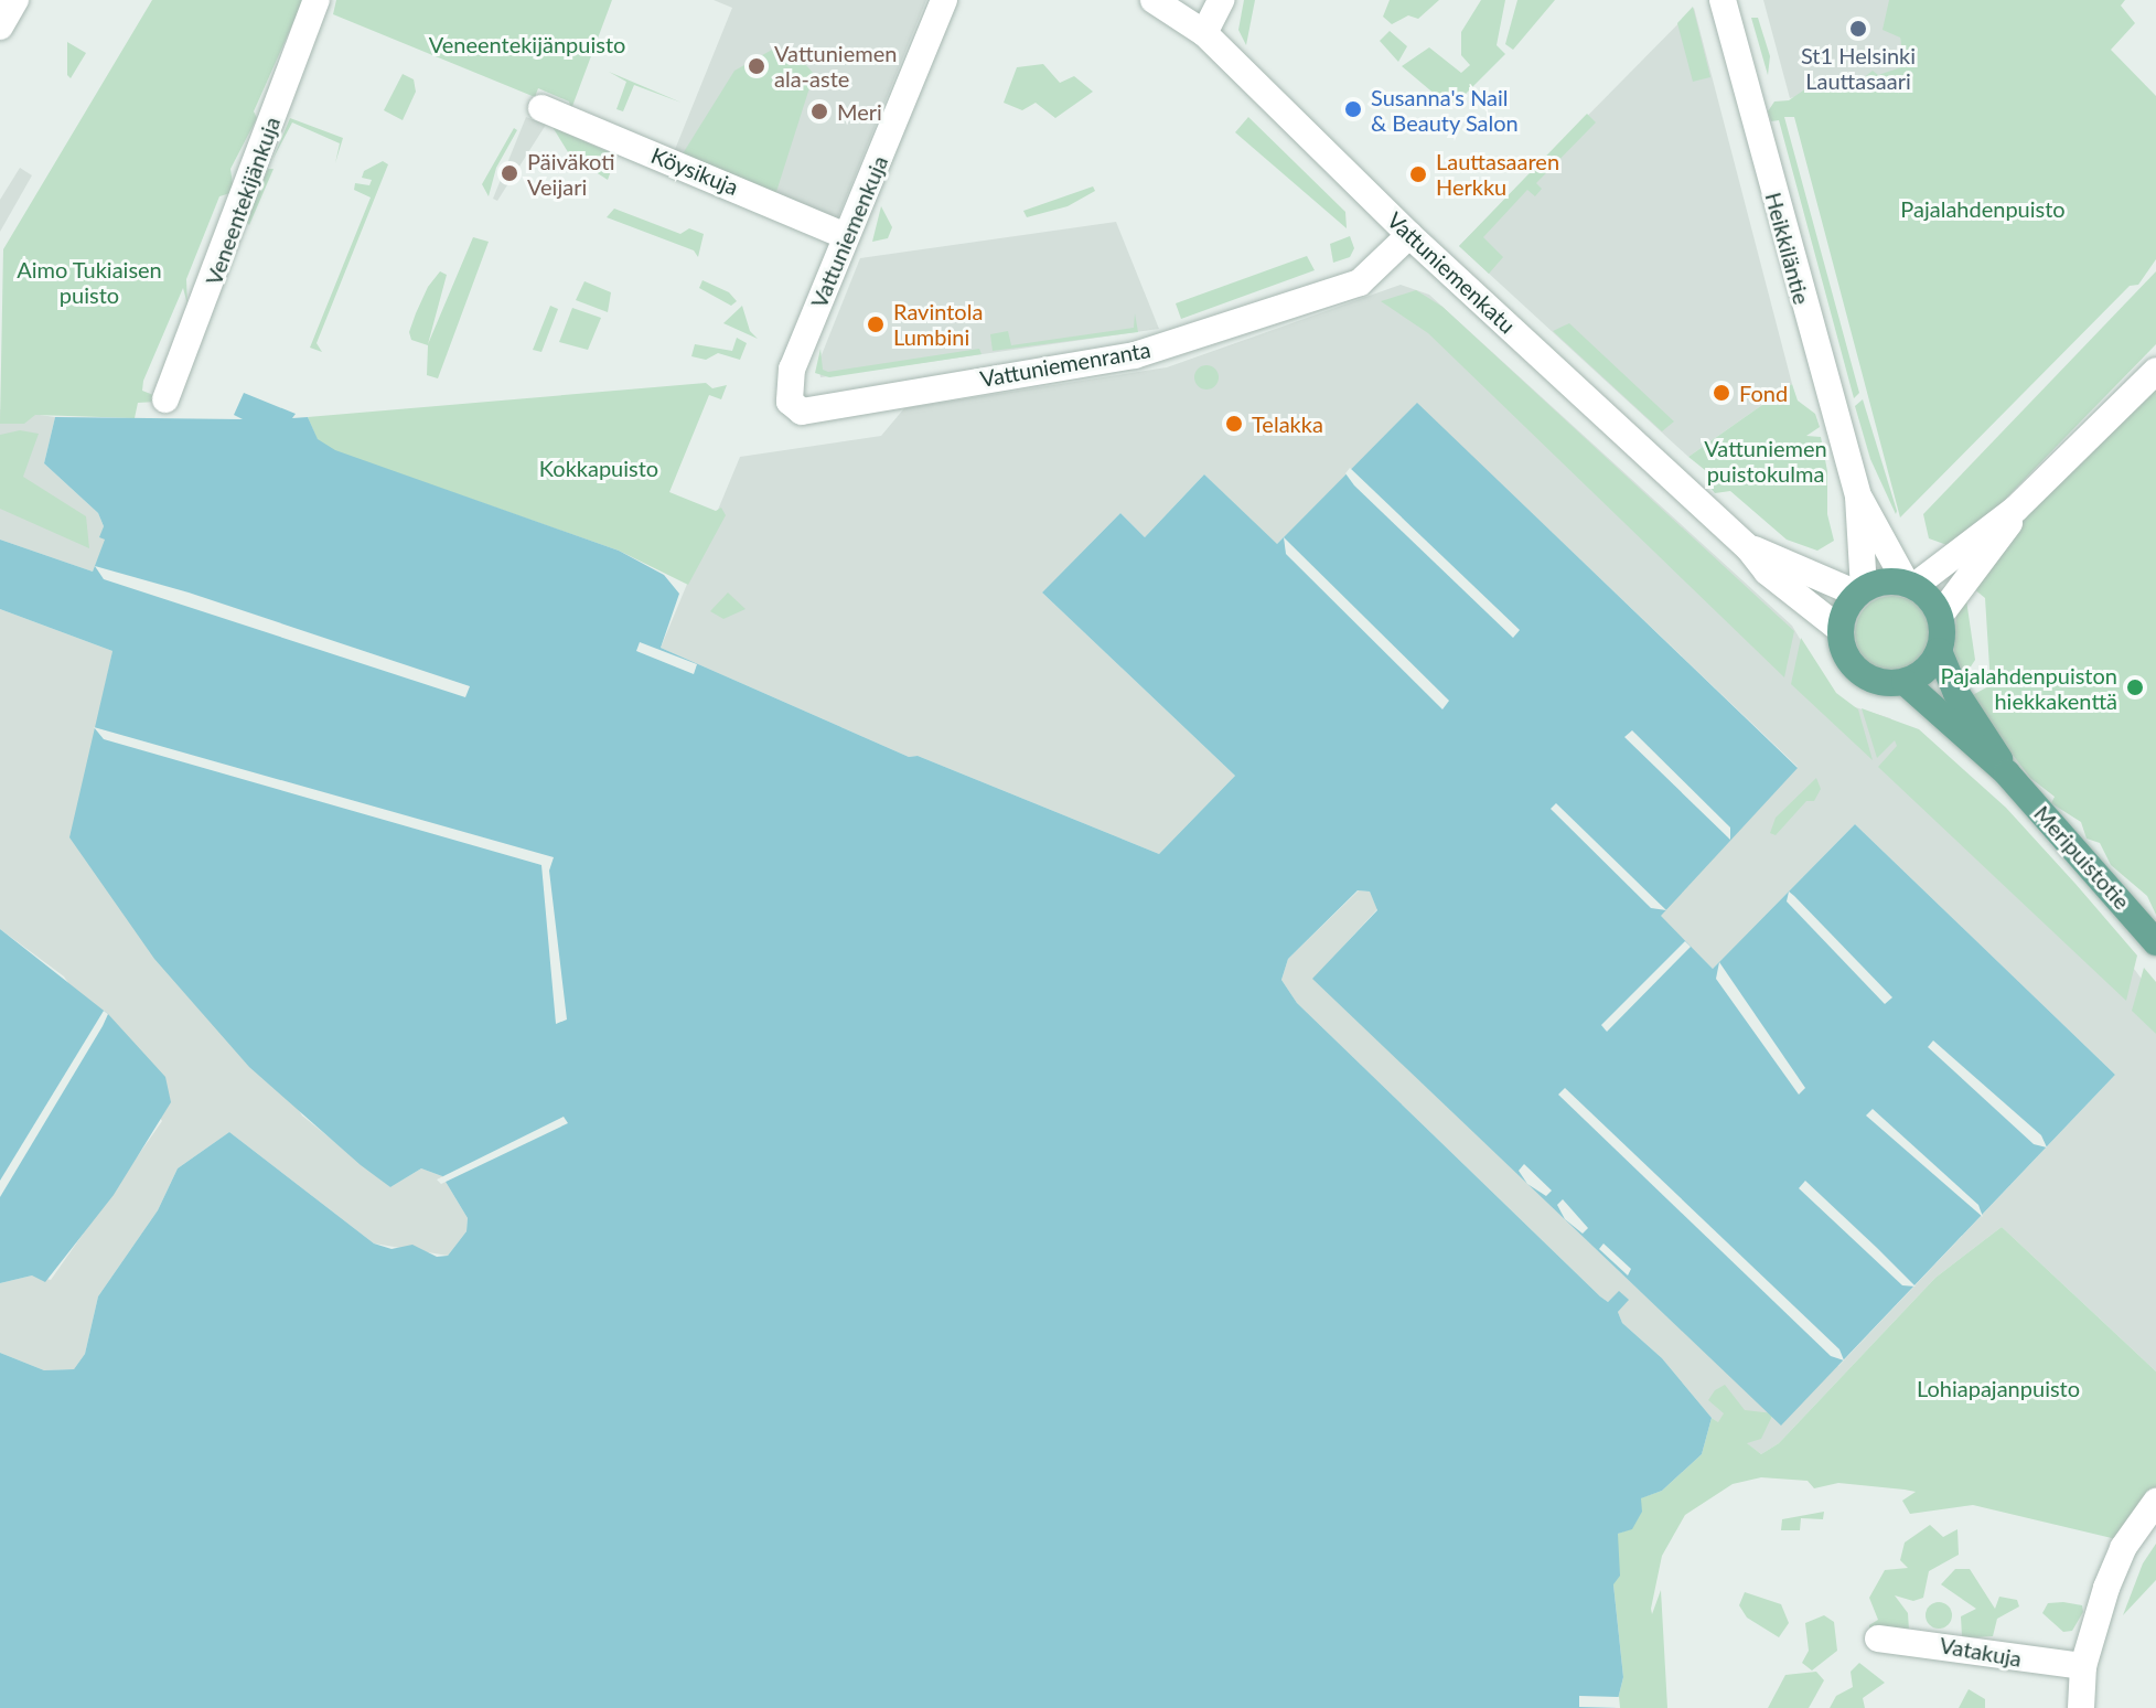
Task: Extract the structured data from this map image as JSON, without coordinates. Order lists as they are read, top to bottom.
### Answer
{
  "streets": {
    "main road": ["Meripuistotie"],
    "street": [
      "Köysikuja",
      "Veneentekijänkuja",
      "Vattuniemenkuja",
      "Heikkiläntie",
      "Vattuniemenkatu",
      "Vattuniemenranta",
      "Vatakuja"
    ]
  },
  "crossings": [
    ["Köysikuja", "Vattuniemenkuja"],
    ["Vattuniemenkuja", "Vattuniemenranta"],
    ["Heikkiläntie", "Vattuniemenkatu"],
    ["Heikkiläntie", "Meripuistotie"],
    ["Vattuniemenkatu", "Vattuniemenranta"],
    ["Vattuniemenkatu", "Meripuistotie"]
  ],
  "parks": [
    "Veneentekijänpuisto",
    "Pajalahdenpuisto",
    "Aimo Tukiaisen puisto",
    "Vattuniemen puistokulma",
    "Kokkapuisto",
    "Lohiapajanpuisto"
  ],
  "places": [
    "St1 Helsinki Lauttasaari",
    "Vattuniemen ala-aste",
    "Susanna's Nail & Beauty Salon",
    "Meri",
    "Päiväkoti Veijari",
    "Lauttasaaren Herkku",
    "Ravintola Lumbini",
    "Fond",
    "Telakka",
    "Pajalahdenpuiston hiekkakenttä"
  ]
}
